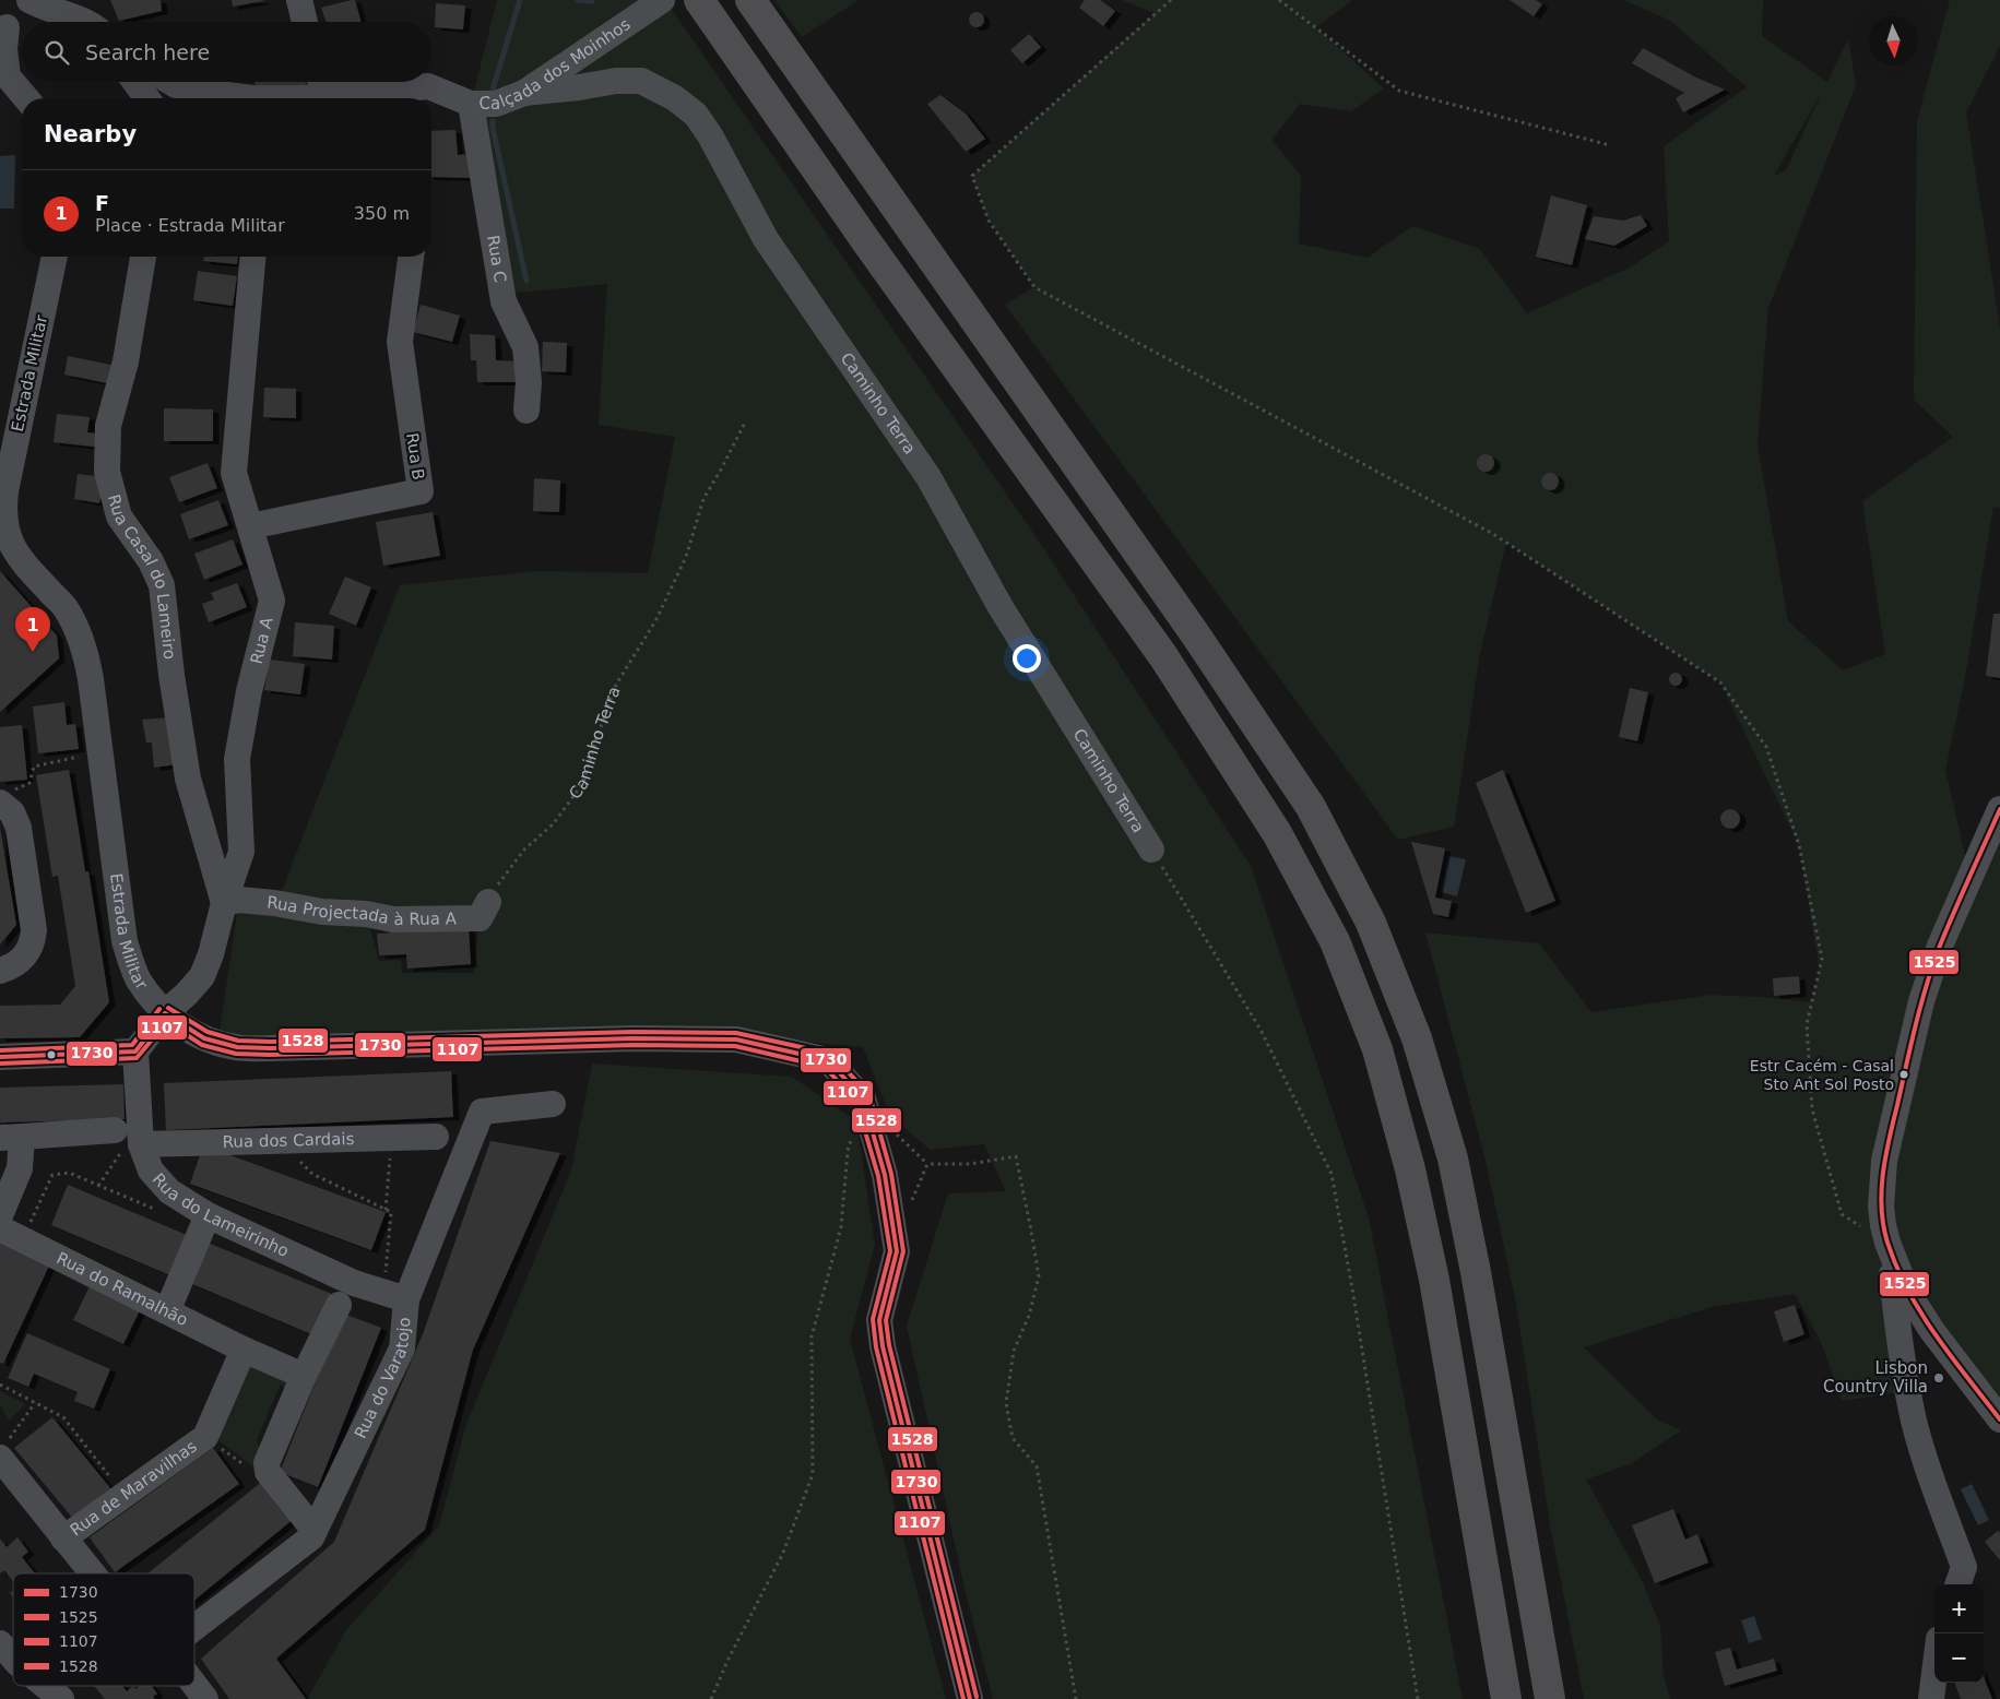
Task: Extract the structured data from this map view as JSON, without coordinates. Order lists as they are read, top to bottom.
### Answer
{
  "streets": {
    "street": [
      "Calçada dos Moinhos",
      "Rua C",
      "Estrada Militar",
      "Caminho Terra",
      "Rua B",
      "Rua Casal do Lameiro",
      "Rua A",
      "Rua Projectada à Rua A",
      "Rua dos Cardais",
      "Rua do Lameirinho",
      "Rua do Ramalhão",
      "Rua do Varatojo",
      "Rua de Maravilhas"
    ]
  },
  "crossings": [
    ["Calçada dos Moinhos", "Rua C"],
    ["Calçada dos Moinhos", "Caminho Terra"],
    ["Estrada Militar", "Rua A"],
    ["Caminho Terra", "Rua Projectada à Rua A"],
    ["Rua B", "Rua A"],
    ["Rua Casal do Lameiro", "Rua A"],
    ["Rua Casal do Lameiro", "Rua Projectada à Rua A"],
    ["Rua A", "Rua Projectada à Rua A"],
    ["Rua A", "Rua do Lameirinho"],
    ["Rua dos Cardais", "Rua do Lameirinho"],
    ["Rua do Lameirinho", "Rua do Varatojo"],
    ["Rua do Ramalhão", "Rua de Maravilhas"]
  ],
  "places": ["Estr Cacém - Casal Sto Ant Sol Posto", "Lisbon Country Villa"],
  "lines": [
    "transit line 1525",
    "transit line 1528",
    "transit line 1730",
    "transit line 1107"
  ],
  "legend": [
    "1730",
    "1525",
    "1107",
    "1528"
  ],
  "north": "bottom",
  "page": {
    "search": "Search here",
    "heading": "Nearby",
    "list": [
      {
        "mark": "1",
        "name": "F",
        "note": "Place · Estrada Militar",
        "value": "350 m"
      }
    ],
    "pins": "1",
    "map_buttons": ["+", "−"]
  }
}
